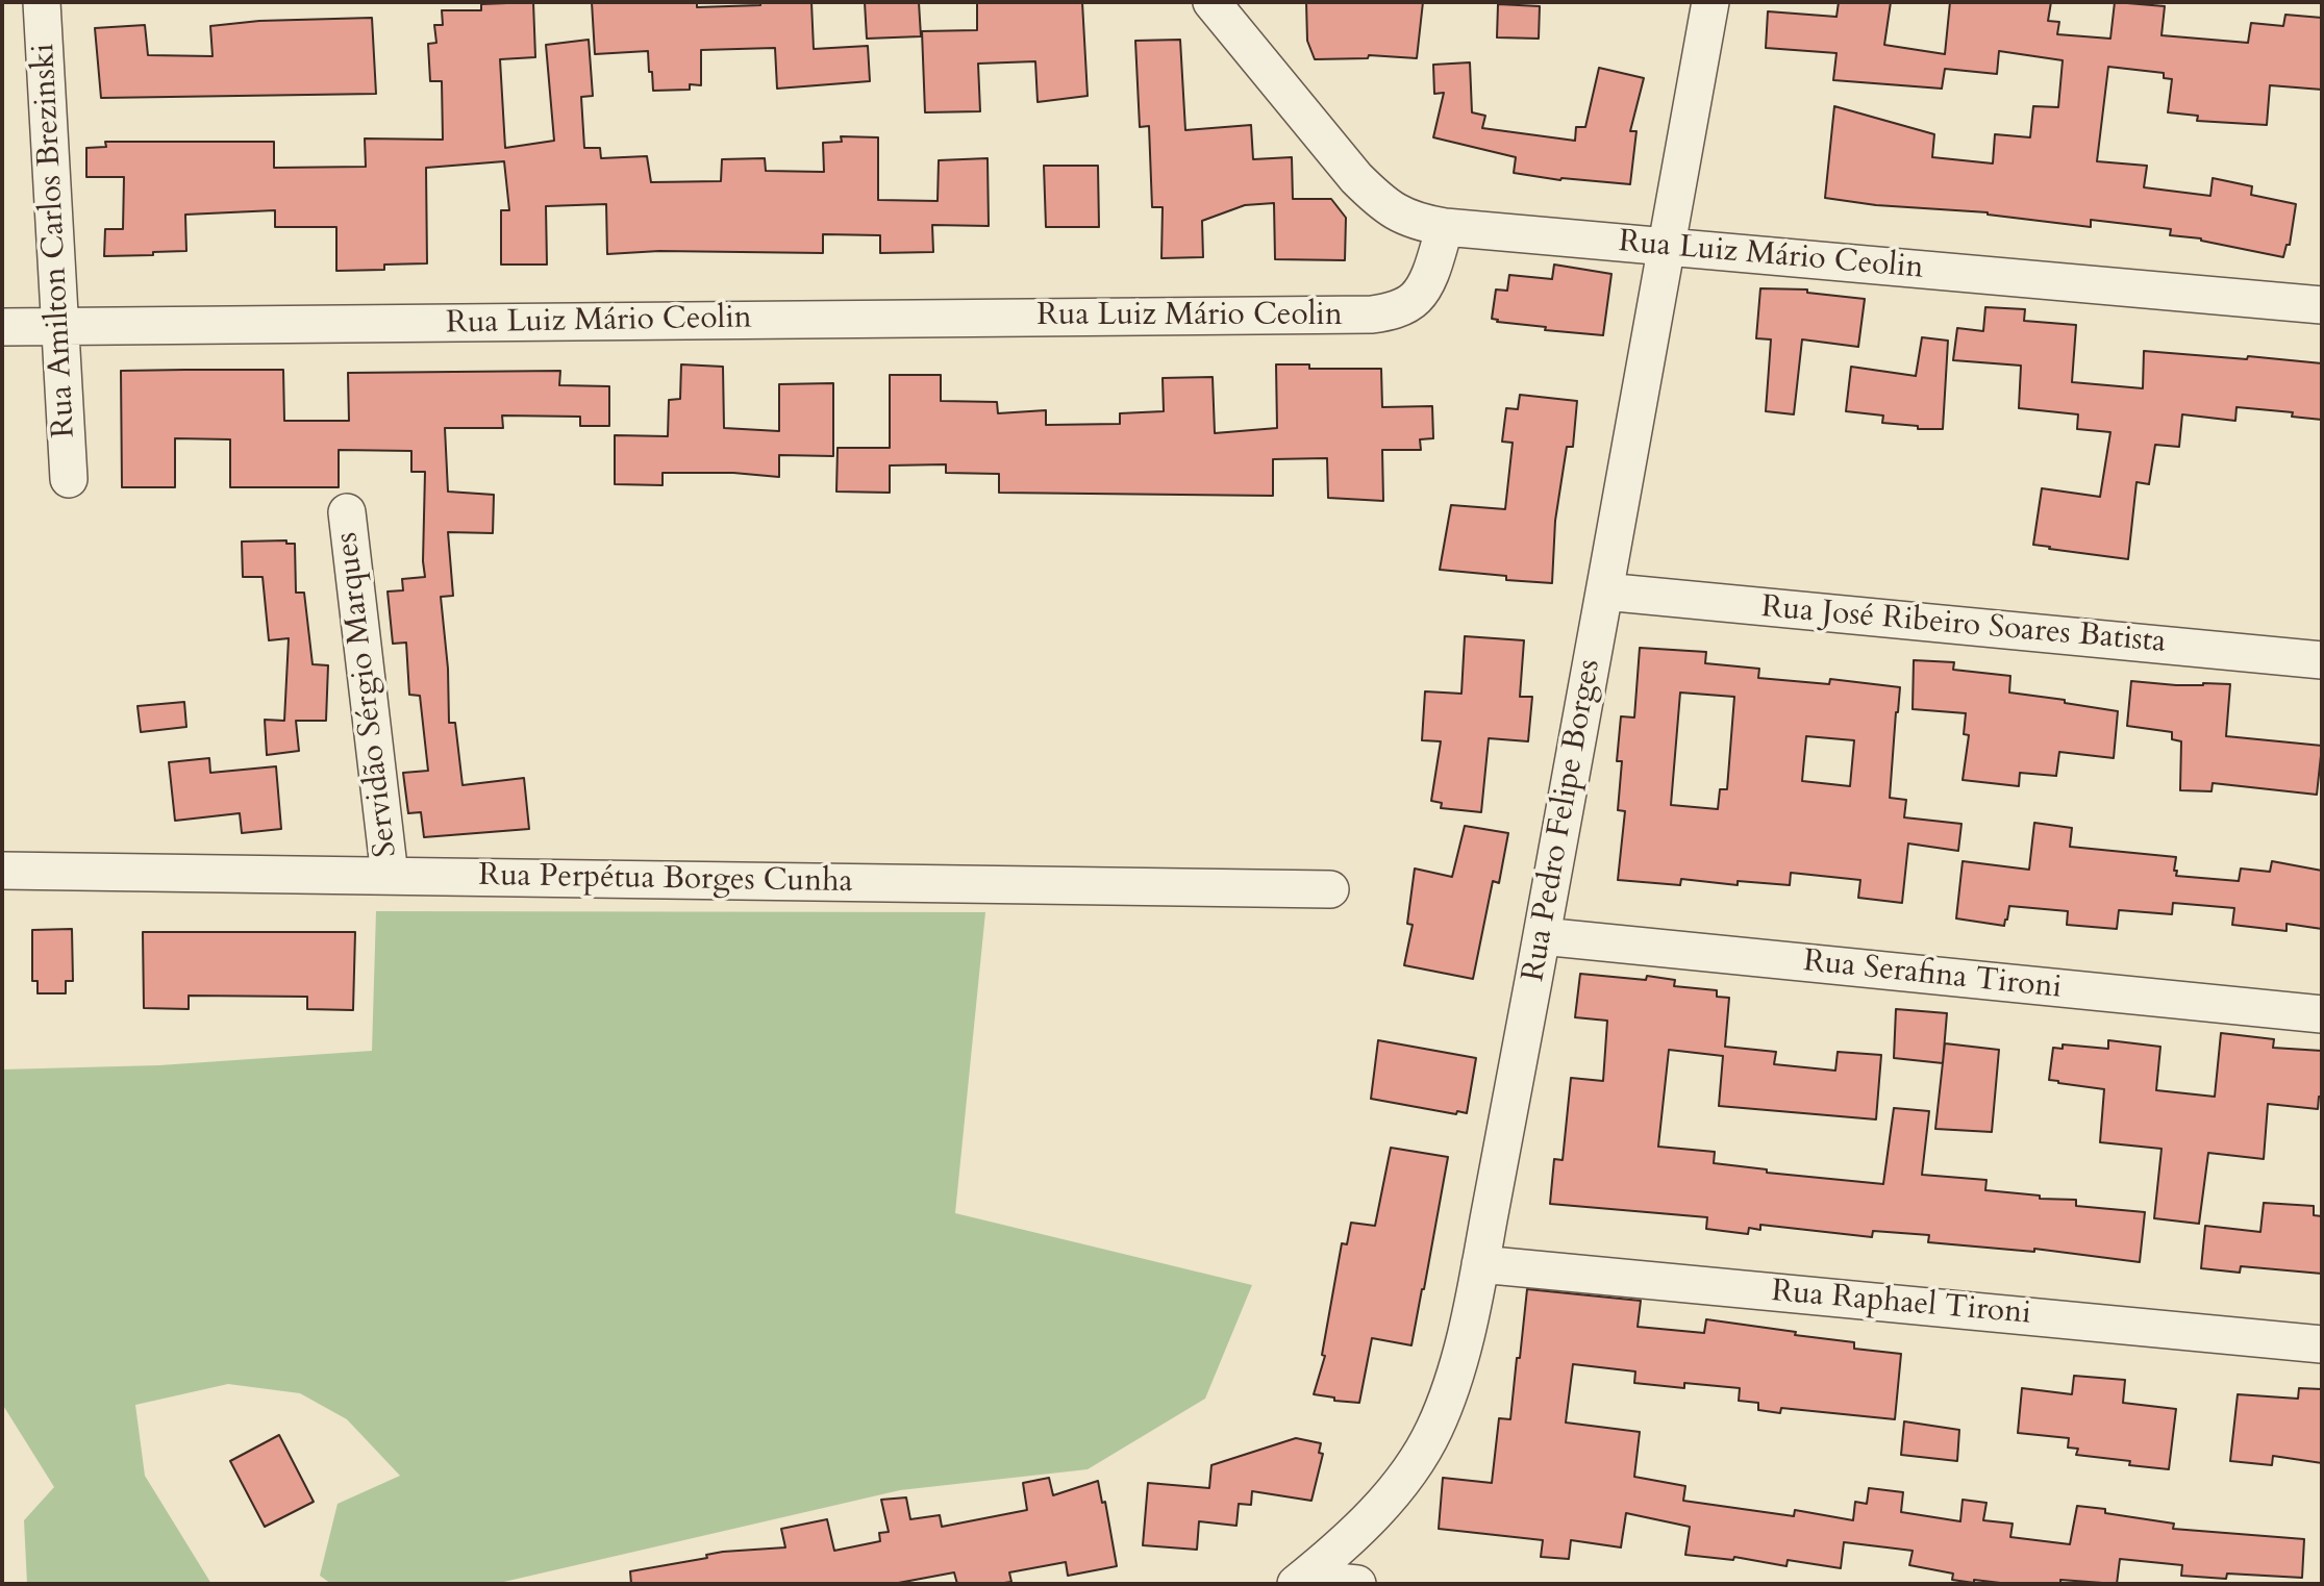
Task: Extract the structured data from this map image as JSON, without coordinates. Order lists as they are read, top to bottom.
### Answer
{
  "streets": {
    "street": [
      "Rua Amilton Carlos Brezinski",
      "Rua Luiz Mário Ceolin",
      "Rua José Ribeiro Soares Batista",
      "Servidão Sérgio Marques",
      "Rua Pedro Felipe Borges",
      "Rua Perpétua Borges Cunha",
      "Rua Serafina Tironi",
      "Rua Raphael Tironi"
    ]
  },
  "crossings": [
    ["Rua Amilton Carlos Brezinski", "Rua Luiz Mário Ceolin"],
    ["Rua Luiz Mário Ceolin", "Rua Pedro Felipe Borges"],
    ["Rua José Ribeiro Soares Batista", "Rua Pedro Felipe Borges"],
    ["Servidão Sérgio Marques", "Rua Perpétua Borges Cunha"],
    ["Rua Pedro Felipe Borges", "Rua Serafina Tironi"],
    ["Rua Pedro Felipe Borges", "Rua Raphael Tironi"]
  ]
}
